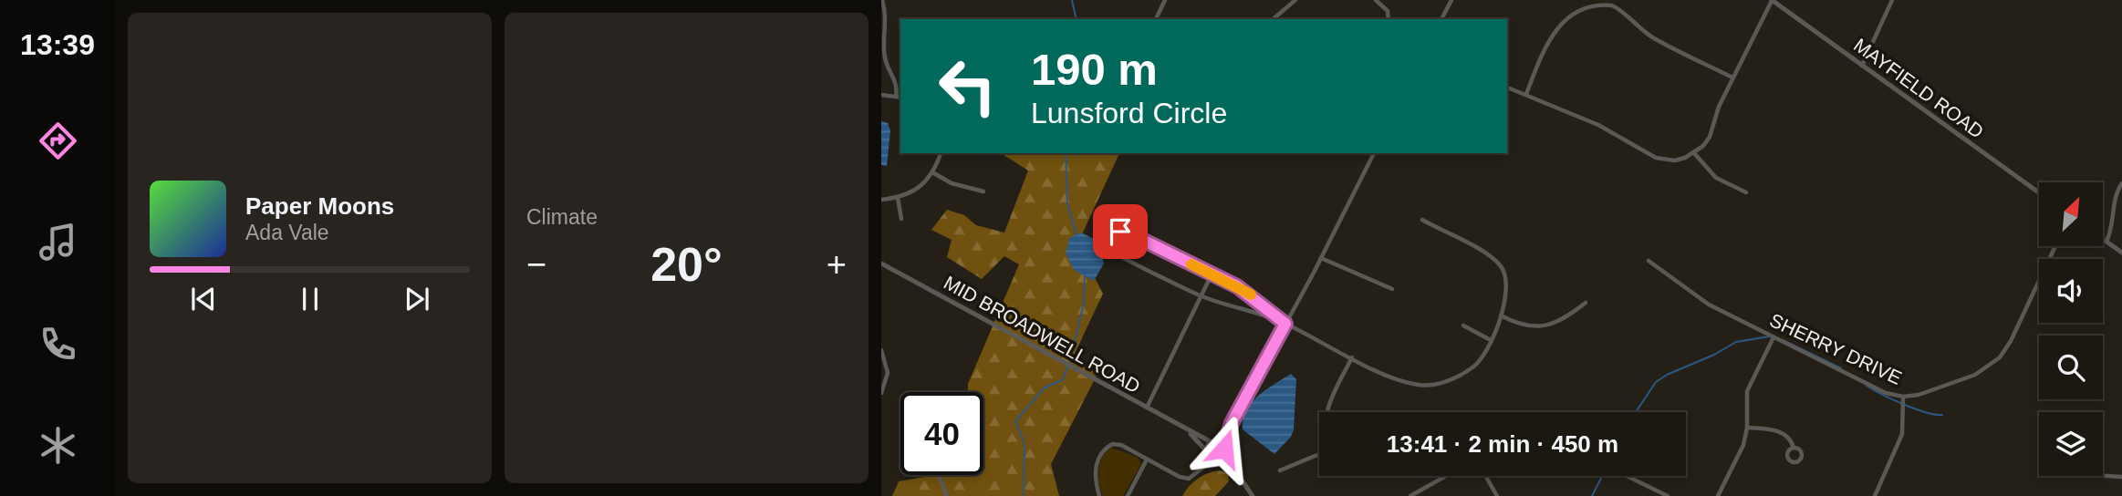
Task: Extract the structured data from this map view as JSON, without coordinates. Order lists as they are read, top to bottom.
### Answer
{
  "streets": {
    "street": ["MAYFIELD ROAD", "MID BROADWELL ROAD", "SHERRY DRIVE"]
  },
  "north": "top right",
  "page": {
    "tabs": "13:39",
    "tile": "Climate",
    "turn": ["190 m", "Lunsford Circle"],
    "song": ["Paper Moons", "Ada Vale"],
    "heat": ["−", "20°", "+"],
    "limit": "40",
    "trip": "13:41 · 2 min · 450 m"
  }
}
